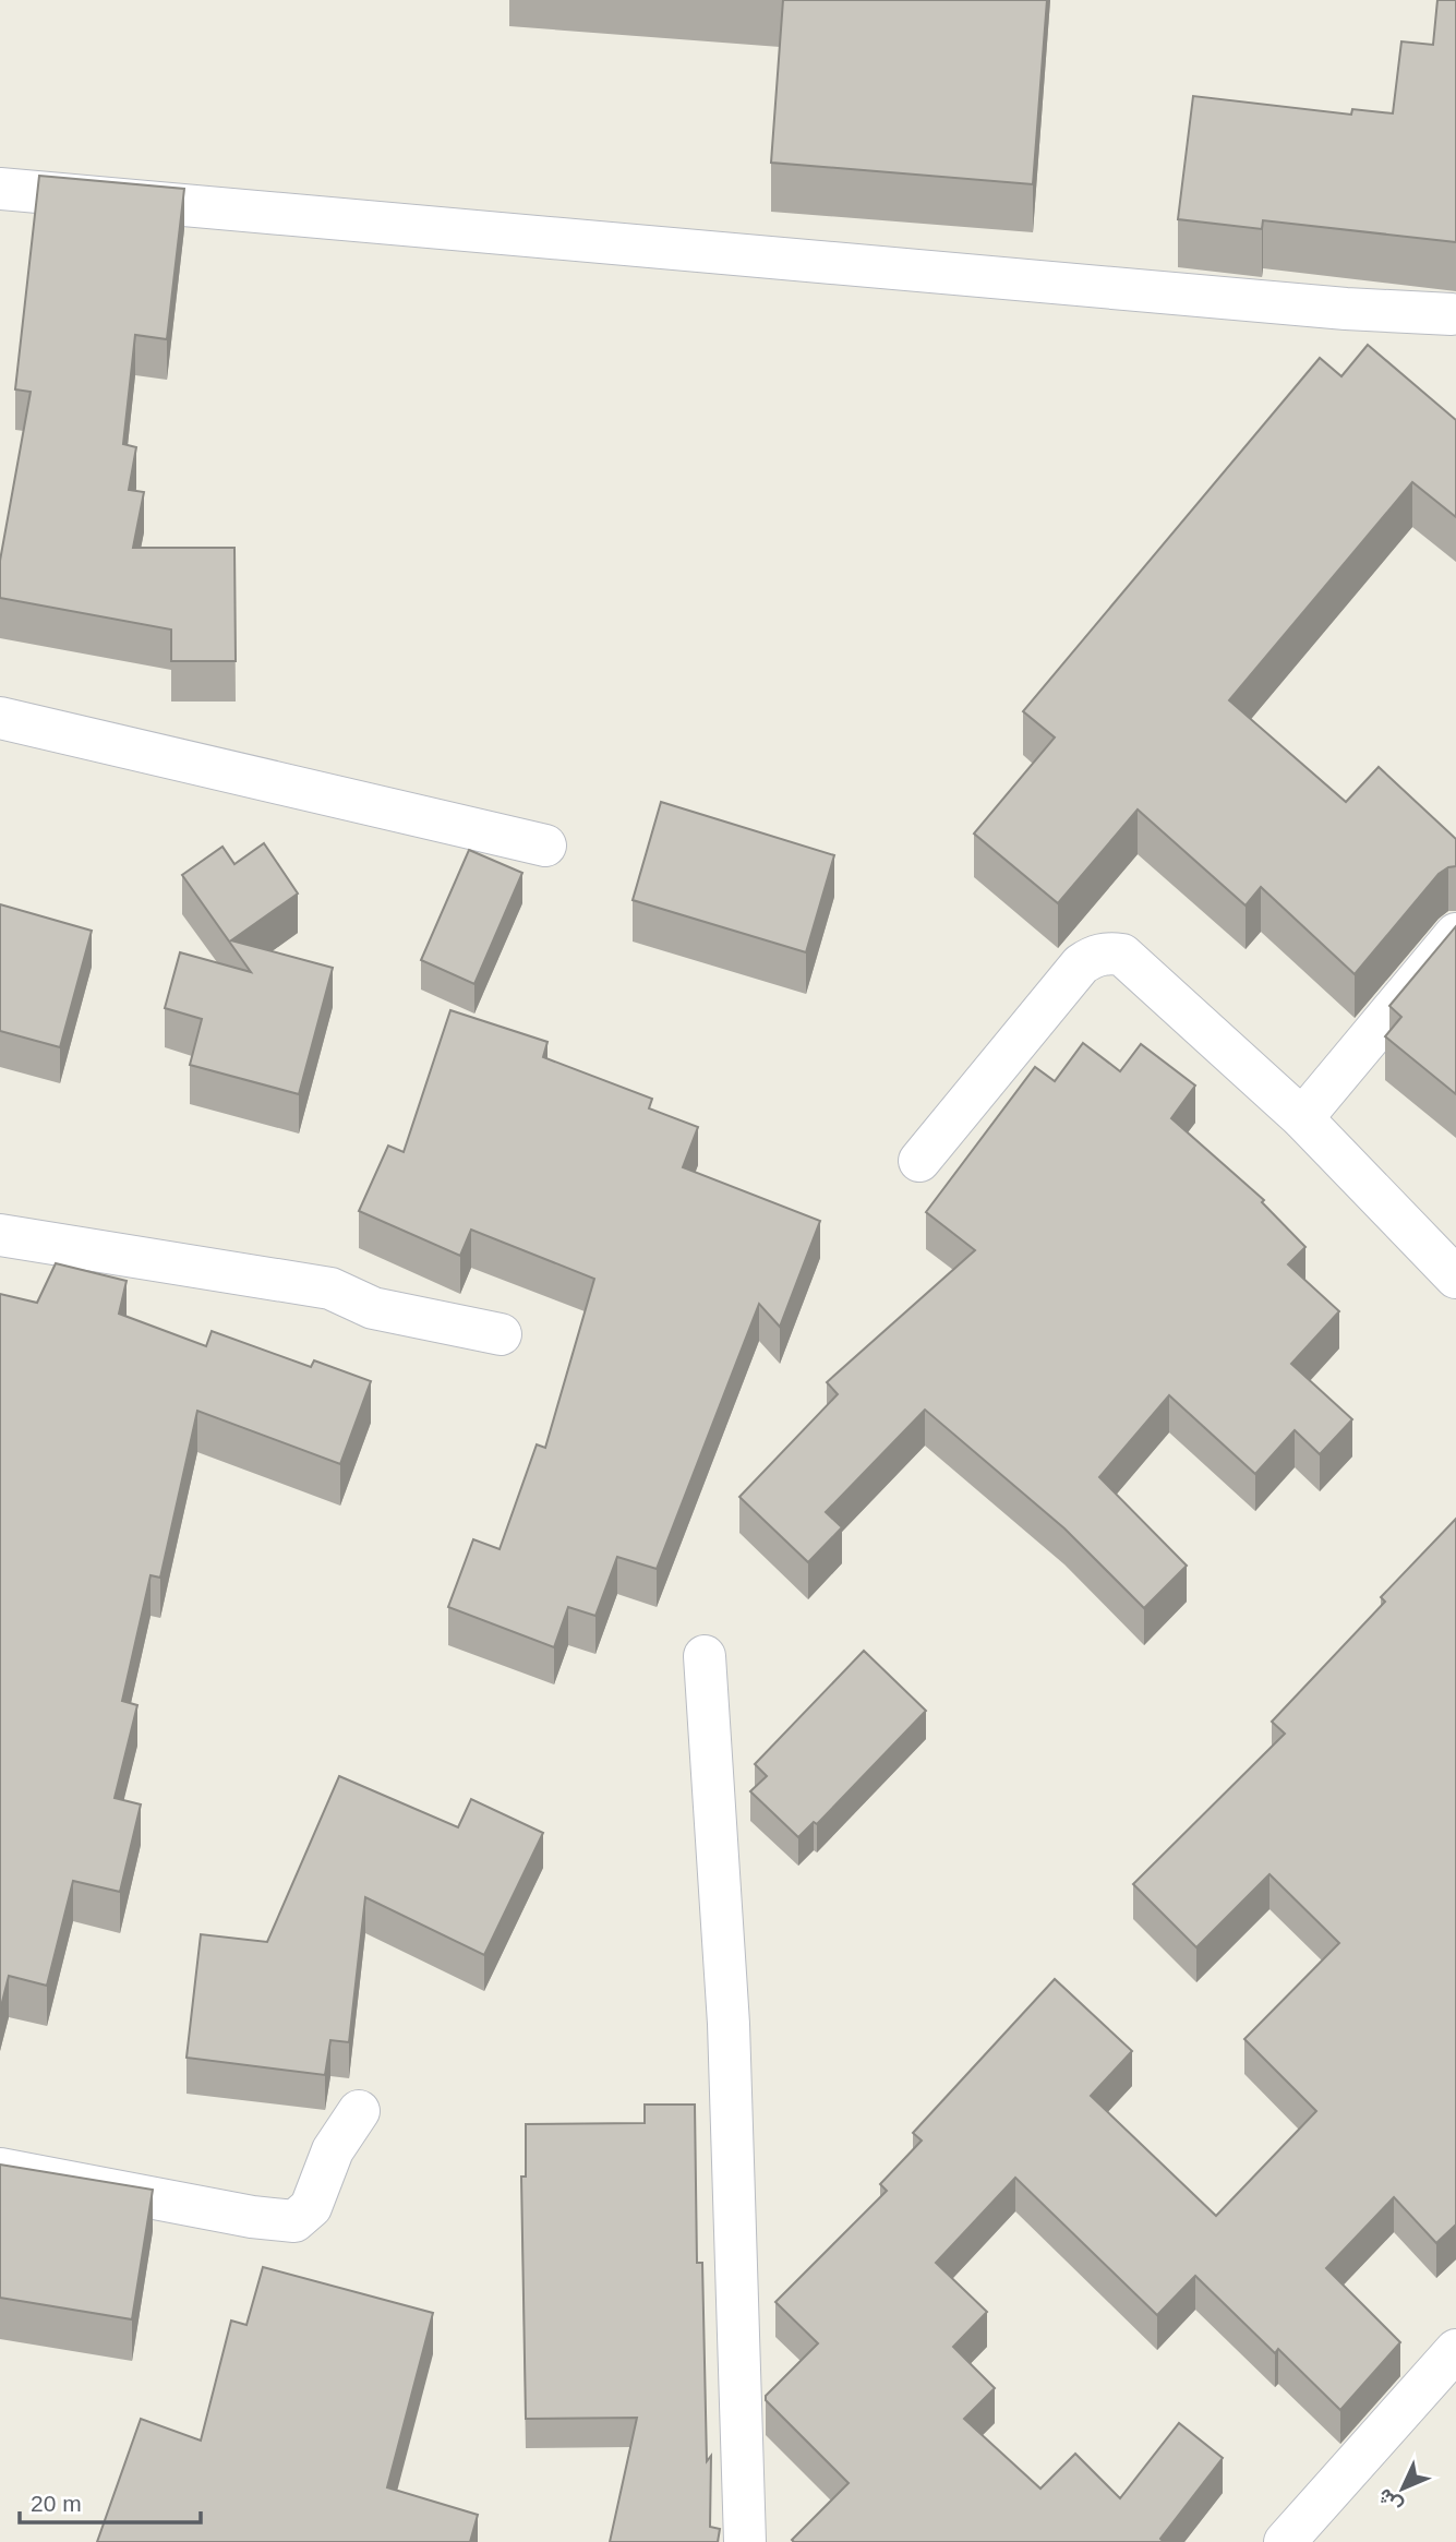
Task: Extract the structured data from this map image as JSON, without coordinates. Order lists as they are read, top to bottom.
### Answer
{
  "scale_bar": "20 m",
  "north": "bottom left"
}
